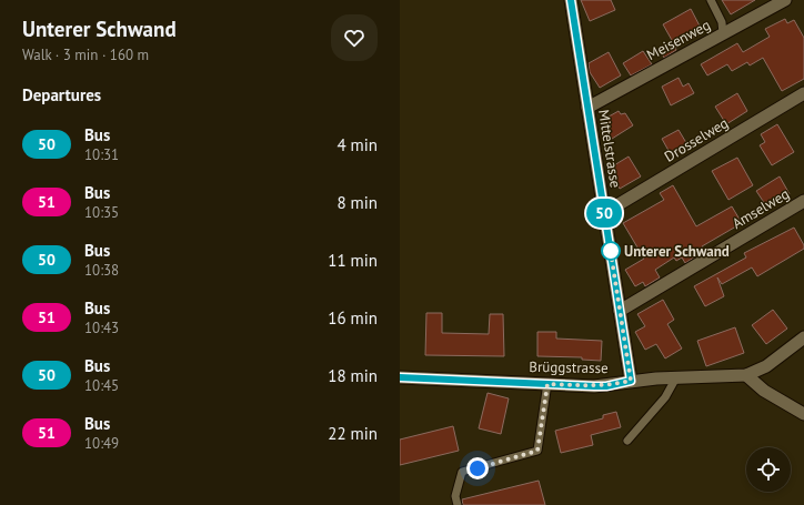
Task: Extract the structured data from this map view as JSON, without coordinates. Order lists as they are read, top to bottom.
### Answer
{
  "streets": {
    "street": [
      "Meisenweg",
      "Drosselweg",
      "Mittelstrasse",
      "Amselweg",
      "Brüggstrasse"
    ]
  },
  "crossings": [
    ["Meisenweg", "Mittelstrasse"],
    ["Drosselweg", "Mittelstrasse"],
    ["Mittelstrasse", "Amselweg"],
    ["Mittelstrasse", "Brüggstrasse"]
  ],
  "places": ["Unterer Schwand"],
  "lines": ["bus line 50"],
  "page": {
    "heading": [
      ["Unterer Schwand", "Walk · 3 min · 160 m"],
      "Departures"
    ],
    "on_map": "50",
    "list": [
      {
        "mark": "50",
        "name": "Bus",
        "note": "10:31",
        "value": "4 min"
      },
      {
        "mark": "51",
        "name": "Bus",
        "note": "10:35",
        "value": "8 min"
      },
      {
        "mark": "50",
        "name": "Bus",
        "note": "10:38",
        "value": "11 min"
      },
      {
        "mark": "51",
        "name": "Bus",
        "note": "10:43",
        "value": "16 min"
      },
      {
        "mark": "50",
        "name": "Bus",
        "note": "10:45",
        "value": "18 min"
      },
      {
        "mark": "51",
        "name": "Bus",
        "note": "10:49",
        "value": "22 min"
      }
    ]
  }
}
